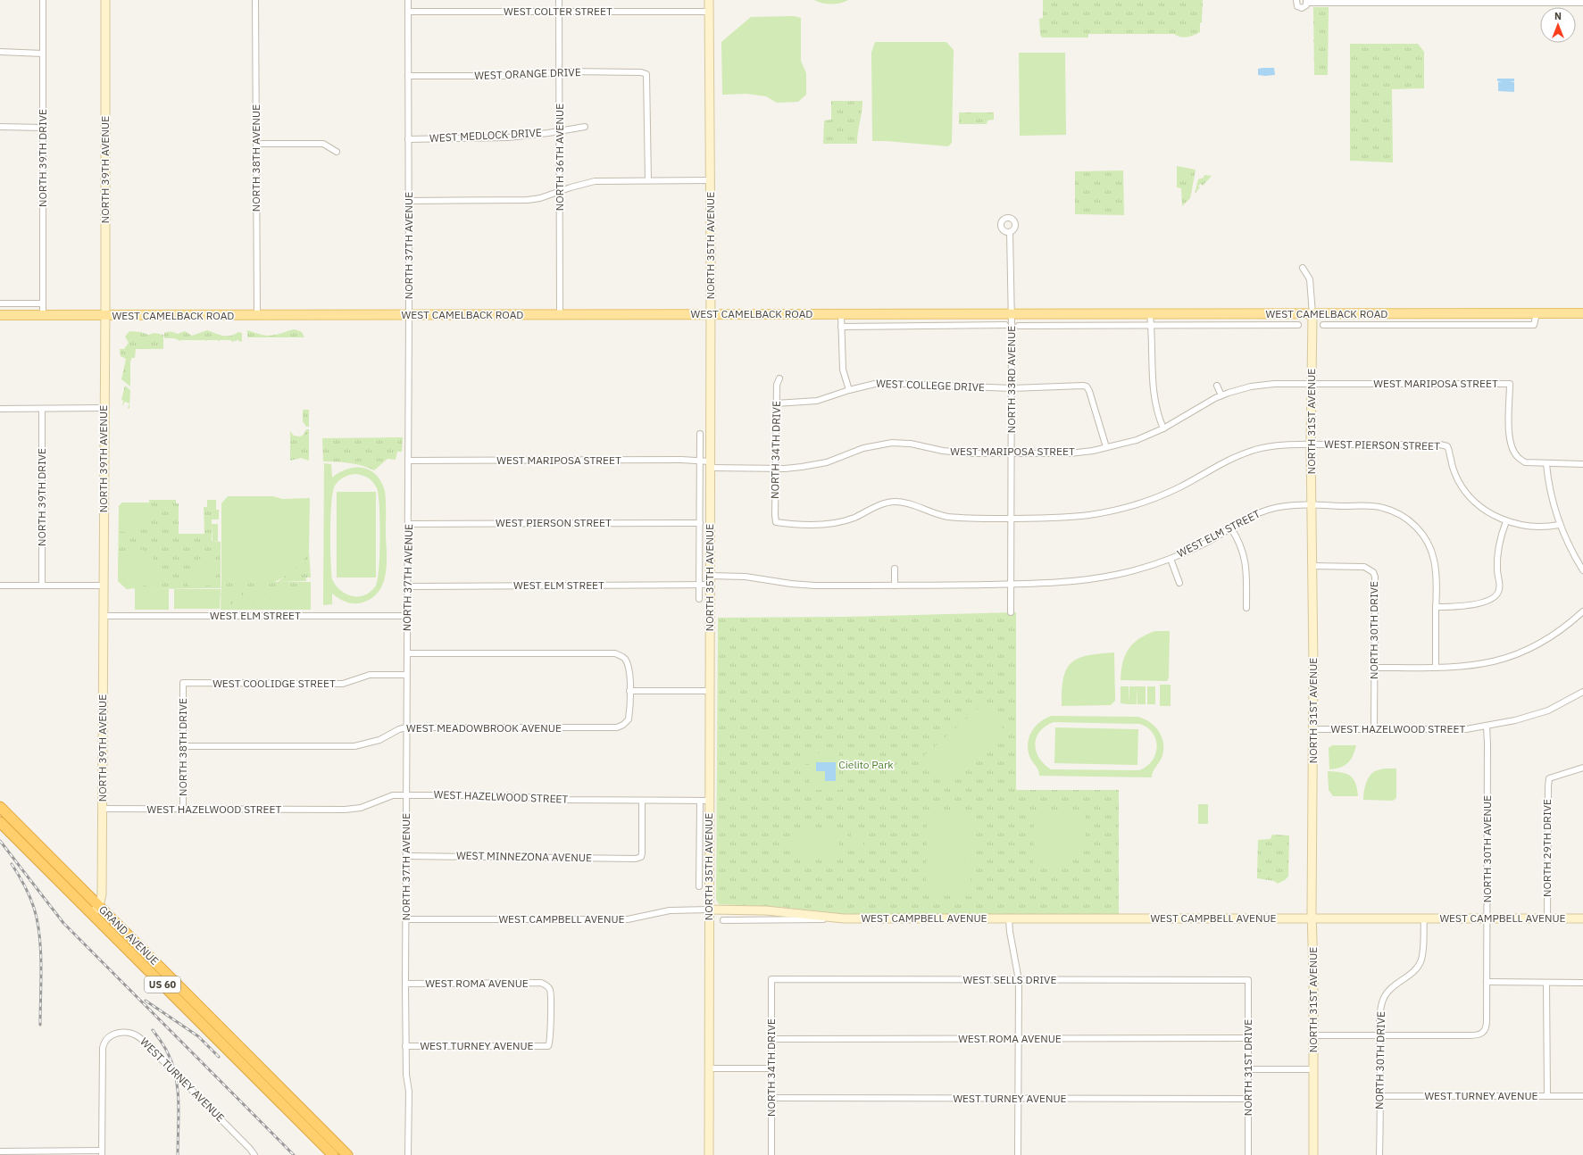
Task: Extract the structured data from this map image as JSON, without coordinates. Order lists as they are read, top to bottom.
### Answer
{
  "streets": {
    "highway": ["GRAND AVENUE", "US 60"],
    "main road": ["WEST CAMELBACK ROAD"],
    "street": [
      "WEST COLTER STREET",
      "WEST ORANGE DRIVE",
      "WEST MEDLOCK DRIVE",
      "NORTH 36TH AVENUE",
      "NORTH 39TH DRIVE",
      "NORTH 38TH AVENUE",
      "NORTH 39TH AVENUE",
      "NORTH 37TH AVENUE",
      "NORTH 35TH AVENUE",
      "NORTH 33RD AVENUE",
      "WEST MARIPOSA STREET",
      "WEST COLLEGE DRIVE",
      "NORTH 31ST AVENUE",
      "WEST PIERSON STREET",
      "NORTH 34TH DRIVE",
      "WEST ELM STREET",
      "NORTH 30TH DRIVE",
      "WEST COOLIDGE STREET",
      "WEST MEADOWBROOK AVENUE",
      "WEST HAZELWOOD STREET",
      "NORTH 38TH DRIVE",
      "NORTH 29TH DRIVE",
      "NORTH 30TH AVENUE",
      "WEST MINNEZONA AVENUE",
      "WEST CAMPBELL AVENUE",
      "WEST SELLS DRIVE",
      "WEST ROMA AVENUE",
      "WEST TURNEY AVENUE",
      "NORTH 31ST DRIVE"
    ]
  },
  "crossings": [
    ["WEST COLTER STREET", "NORTH 36TH AVENUE"],
    ["WEST COLTER STREET", "NORTH 37TH AVENUE"],
    ["WEST COLTER STREET", "NORTH 35TH AVENUE"],
    ["WEST ORANGE DRIVE", "NORTH 36TH AVENUE"],
    ["WEST ORANGE DRIVE", "NORTH 37TH AVENUE"],
    ["WEST MEDLOCK DRIVE", "NORTH 36TH AVENUE"],
    ["WEST MEDLOCK DRIVE", "NORTH 37TH AVENUE"],
    ["NORTH 36TH AVENUE", "WEST CAMELBACK ROAD"],
    ["NORTH 39TH DRIVE", "WEST CAMELBACK ROAD"],
    ["NORTH 38TH AVENUE", "WEST CAMELBACK ROAD"],
    ["NORTH 39TH AVENUE", "WEST CAMELBACK ROAD"],
    ["NORTH 39TH AVENUE", "WEST ELM STREET"],
    ["NORTH 39TH AVENUE", "WEST HAZELWOOD STREET"],
    ["NORTH 39TH AVENUE", "GRAND AVENUE"],
    ["NORTH 37TH AVENUE", "WEST CAMELBACK ROAD"],
    ["NORTH 37TH AVENUE", "WEST MARIPOSA STREET"],
    ["NORTH 37TH AVENUE", "WEST PIERSON STREET"],
    ["NORTH 37TH AVENUE", "WEST ELM STREET"],
    ["NORTH 37TH AVENUE", "WEST COOLIDGE STREET"],
    ["NORTH 37TH AVENUE", "WEST MEADOWBROOK AVENUE"],
    ["NORTH 37TH AVENUE", "WEST HAZELWOOD STREET"],
    ["NORTH 37TH AVENUE", "WEST MINNEZONA AVENUE"],
    ["NORTH 37TH AVENUE", "WEST CAMPBELL AVENUE"],
    ["NORTH 37TH AVENUE", "WEST ROMA AVENUE"],
    ["NORTH 37TH AVENUE", "WEST TURNEY AVENUE"],
    ["NORTH 35TH AVENUE", "WEST CAMELBACK ROAD"],
    ["NORTH 35TH AVENUE", "WEST MARIPOSA STREET"],
    ["NORTH 35TH AVENUE", "WEST PIERSON STREET"],
    ["NORTH 35TH AVENUE", "WEST ELM STREET"],
    ["NORTH 35TH AVENUE", "WEST HAZELWOOD STREET"],
    ["NORTH 35TH AVENUE", "WEST CAMPBELL AVENUE"],
    ["WEST CAMELBACK ROAD", "NORTH 33RD AVENUE"],
    ["WEST CAMELBACK ROAD", "NORTH 31ST AVENUE"],
    ["NORTH 33RD AVENUE", "WEST MARIPOSA STREET"],
    ["NORTH 33RD AVENUE", "WEST COLLEGE DRIVE"],
    ["NORTH 33RD AVENUE", "WEST PIERSON STREET"],
    ["NORTH 33RD AVENUE", "WEST ELM STREET"],
    ["WEST MARIPOSA STREET", "WEST COLLEGE DRIVE"],
    ["WEST MARIPOSA STREET", "NORTH 31ST AVENUE"],
    ["WEST MARIPOSA STREET", "NORTH 34TH DRIVE"],
    ["WEST COLLEGE DRIVE", "NORTH 34TH DRIVE"],
    ["NORTH 31ST AVENUE", "WEST PIERSON STREET"],
    ["NORTH 31ST AVENUE", "WEST ELM STREET"],
    ["NORTH 31ST AVENUE", "NORTH 30TH DRIVE"],
    ["NORTH 31ST AVENUE", "WEST HAZELWOOD STREET"],
    ["NORTH 31ST AVENUE", "WEST CAMPBELL AVENUE"],
    ["WEST PIERSON STREET", "NORTH 34TH DRIVE"],
    ["NORTH 34TH DRIVE", "WEST SELLS DRIVE"],
    ["NORTH 34TH DRIVE", "WEST ROMA AVENUE"],
    ["NORTH 34TH DRIVE", "WEST TURNEY AVENUE"],
    ["NORTH 30TH DRIVE", "WEST HAZELWOOD STREET"],
    ["NORTH 30TH DRIVE", "NORTH 30TH AVENUE"],
    ["NORTH 30TH DRIVE", "WEST CAMPBELL AVENUE"],
    ["NORTH 30TH DRIVE", "WEST TURNEY AVENUE"],
    ["WEST COOLIDGE STREET", "NORTH 38TH DRIVE"],
    ["WEST MEADOWBROOK AVENUE", "NORTH 38TH DRIVE"],
    ["WEST HAZELWOOD STREET", "NORTH 38TH DRIVE"],
    ["WEST HAZELWOOD STREET", "NORTH 30TH AVENUE"],
    ["WEST HAZELWOOD STREET", "WEST MINNEZONA AVENUE"],
    ["NORTH 29TH DRIVE", "WEST CAMPBELL AVENUE"],
    ["NORTH 30TH AVENUE", "WEST CAMPBELL AVENUE"],
    ["WEST SELLS DRIVE", "NORTH 31ST DRIVE"],
    ["WEST ROMA AVENUE", "WEST TURNEY AVENUE"],
    ["WEST ROMA AVENUE", "NORTH 31ST DRIVE"],
    ["WEST TURNEY AVENUE", "NORTH 31ST DRIVE"]
  ],
  "parks": ["Cielito Park"],
  "north": "top"
}
